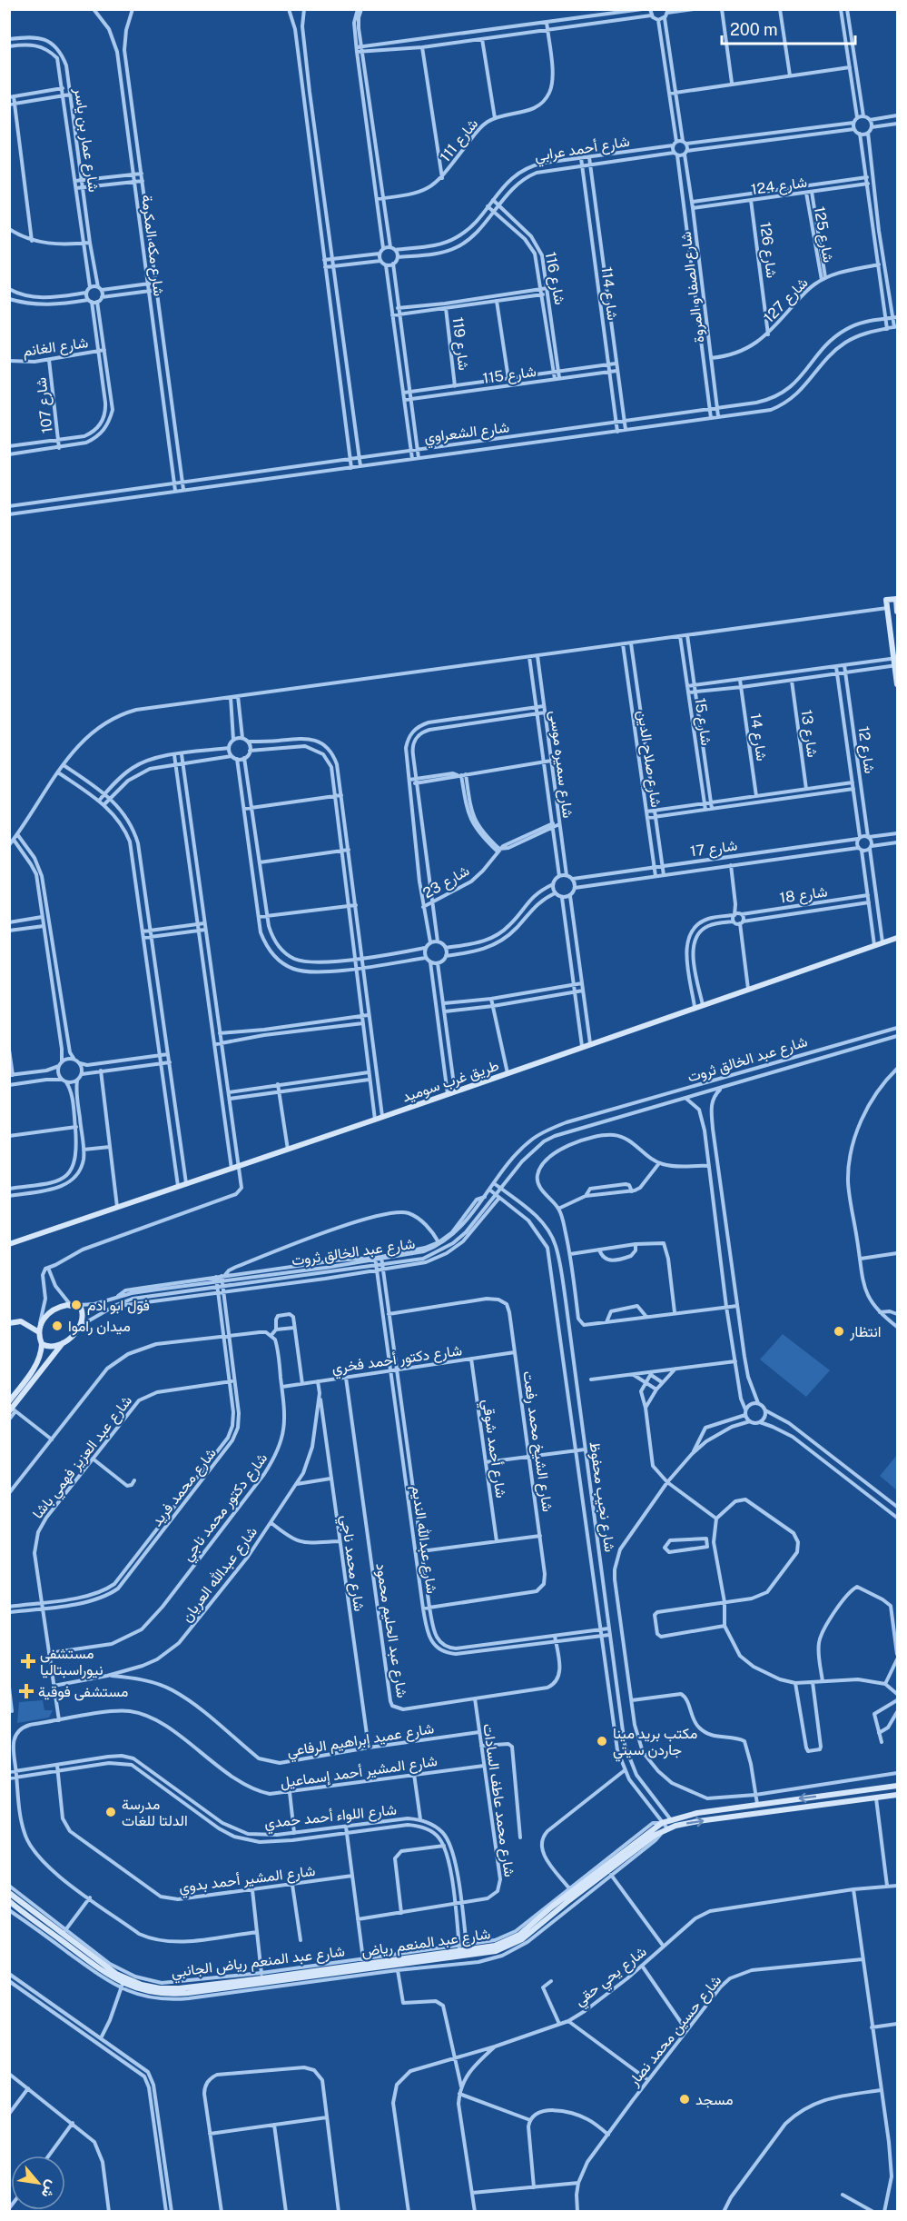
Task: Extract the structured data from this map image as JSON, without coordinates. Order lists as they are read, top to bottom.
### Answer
{
  "streets": {
    "street": [
      "شارع عمار بن ياسر",
      "شارع 111",
      "شارع أحمد عرابي",
      "شارع 124",
      "شارع 125",
      "شارع مكه المكرمة",
      "شارع 126",
      "شارع 116",
      "شارع الصفا و المروة",
      "شارع 114",
      "شارع 127",
      "شارع 119",
      "شارع الغانم",
      "شارع 115",
      "شارع 107",
      "شارع الشعراوي",
      "شارع 15",
      "شارع 13",
      "شارع 14",
      "شارع 12",
      "شارع صلاح الدين",
      "شارع سميره موسى",
      "شارع 17",
      "شارع 23",
      "شارع 18",
      "شارع عبد الخالق ثروت",
      "طريق غرب سوميد",
      "شارع دكتور أحمد فخري",
      "شارع الشيخ محمد رفعت",
      "شارع أحمد شوقي",
      "شارع عبد العزيز فهمي باشا",
      "شارع محمد فريد",
      "شارع نجيب محفوظ",
      "شارع دكتور محمد ناجي",
      "شارع عبدالله النديم",
      "شارع محمد ناجي",
      "شارع عبدالله العريان",
      "شارع عبد الحليم محمود",
      "شارع عميد إبراهيم الرفاعي",
      "شارع المشير أحمد إسماعيل",
      "شارع محمد عاطف السادات",
      "شارع اللواء أحمد حمدي",
      "شارع المشير أحمد بدوي",
      "شارع عبد المنعم رياض",
      "شارع عبد المنعم رياض الجانبي",
      "شارع يحي حقي",
      "شارع حسين محمد نصار"
    ]
  },
  "crossings": [
    ["شارع أحمد عرابي", "شارع 116"],
    ["شارع أحمد عرابي", "شارع الصفا و المروة"],
    ["شارع أحمد عرابي", "شارع 114"],
    ["شارع 124", "شارع 125"],
    ["شارع 124", "شارع 126"],
    ["شارع 124", "شارع الصفا و المروة"],
    ["شارع 125", "شارع 127"],
    ["شارع مكه المكرمة", "شارع الشعراوي"],
    ["شارع 126", "شارع 127"],
    ["شارع 116", "شارع 115"],
    ["شارع الصفا و المروة", "شارع 127"],
    ["شارع الصفا و المروة", "شارع الشعراوي"],
    ["شارع 114", "شارع 115"],
    ["شارع 114", "شارع الشعراوي"],
    ["شارع 119", "شارع 115"],
    ["شارع الغانم", "شارع 107"],
    ["شارع 12", "شارع 17"],
    ["شارع صلاح الدين", "شارع 17"],
    ["شارع سميره موسى", "شارع 17"],
    ["شارع عبد الخالق ثروت", "شارع محمد فريد"],
    ["شارع عبد الخالق ثروت", "شارع نجيب محفوظ"],
    ["شارع عبد الخالق ثروت", "شارع عبدالله النديم"],
    ["شارع دكتور أحمد فخري", "شارع الشيخ محمد رفعت"],
    ["شارع دكتور أحمد فخري", "شارع أحمد شوقي"],
    ["شارع دكتور أحمد فخري", "شارع دكتور محمد ناجي"],
    ["شارع دكتور أحمد فخري", "شارع عبدالله النديم"],
    ["شارع دكتور أحمد فخري", "شارع محمد ناجي"],
    ["شارع دكتور أحمد فخري", "شارع عبد الحليم محمود"],
    ["شارع الشيخ محمد رفعت", "شارع عبدالله النديم"],
    ["شارع عبد العزيز فهمي باشا", "شارع محمد فريد"],
    ["شارع عبد العزيز فهمي باشا", "شارع دكتور محمد ناجي"],
    ["شارع عبد العزيز فهمي باشا", "شارع عبدالله العريان"],
    ["شارع عبد العزيز فهمي باشا", "شارع المشير أحمد إسماعيل"],
    ["شارع نجيب محفوظ", "شارع عبدالله النديم"],
    ["شارع نجيب محفوظ", "شارع عبد المنعم رياض"],
    ["شارع نجيب محفوظ", "شارع عبد المنعم رياض الجانبي"],
    ["شارع عبدالله النديم", "شارع عبد الحليم محمود"],
    ["شارع محمد ناجي", "شارع عبدالله العريان"],
    ["شارع محمد ناجي", "شارع عميد إبراهيم الرفاعي"],
    ["شارع عبدالله العريان", "شارع عميد إبراهيم الرفاعي"],
    ["شارع عبد الحليم محمود", "شارع محمد عاطف السادات"],
    ["شارع عميد إبراهيم الرفاعي", "شارع محمد عاطف السادات"],
    ["شارع المشير أحمد إسماعيل", "شارع محمد عاطف السادات"],
    ["شارع المشير أحمد إسماعيل", "شارع اللواء أحمد حمدي"],
    ["شارع اللواء أحمد حمدي", "شارع المشير أحمد بدوي"],
    ["شارع عبد المنعم رياض", "شارع عبد المنعم رياض الجانبي"]
  ],
  "places": {
    "other": [
      "فول ابو ادم",
      "ميدان راموا",
      "انتظار",
      "مكتب بريد مينا جاردن سيتي",
      "مدرسة الدلتا للغات",
      "مسجد"
    ],
    "health": ["مستشفى نيوراسبتاليا", "مستشفى فوقية"]
  },
  "scale_bar": "200 m",
  "north": "bottom right"
}
